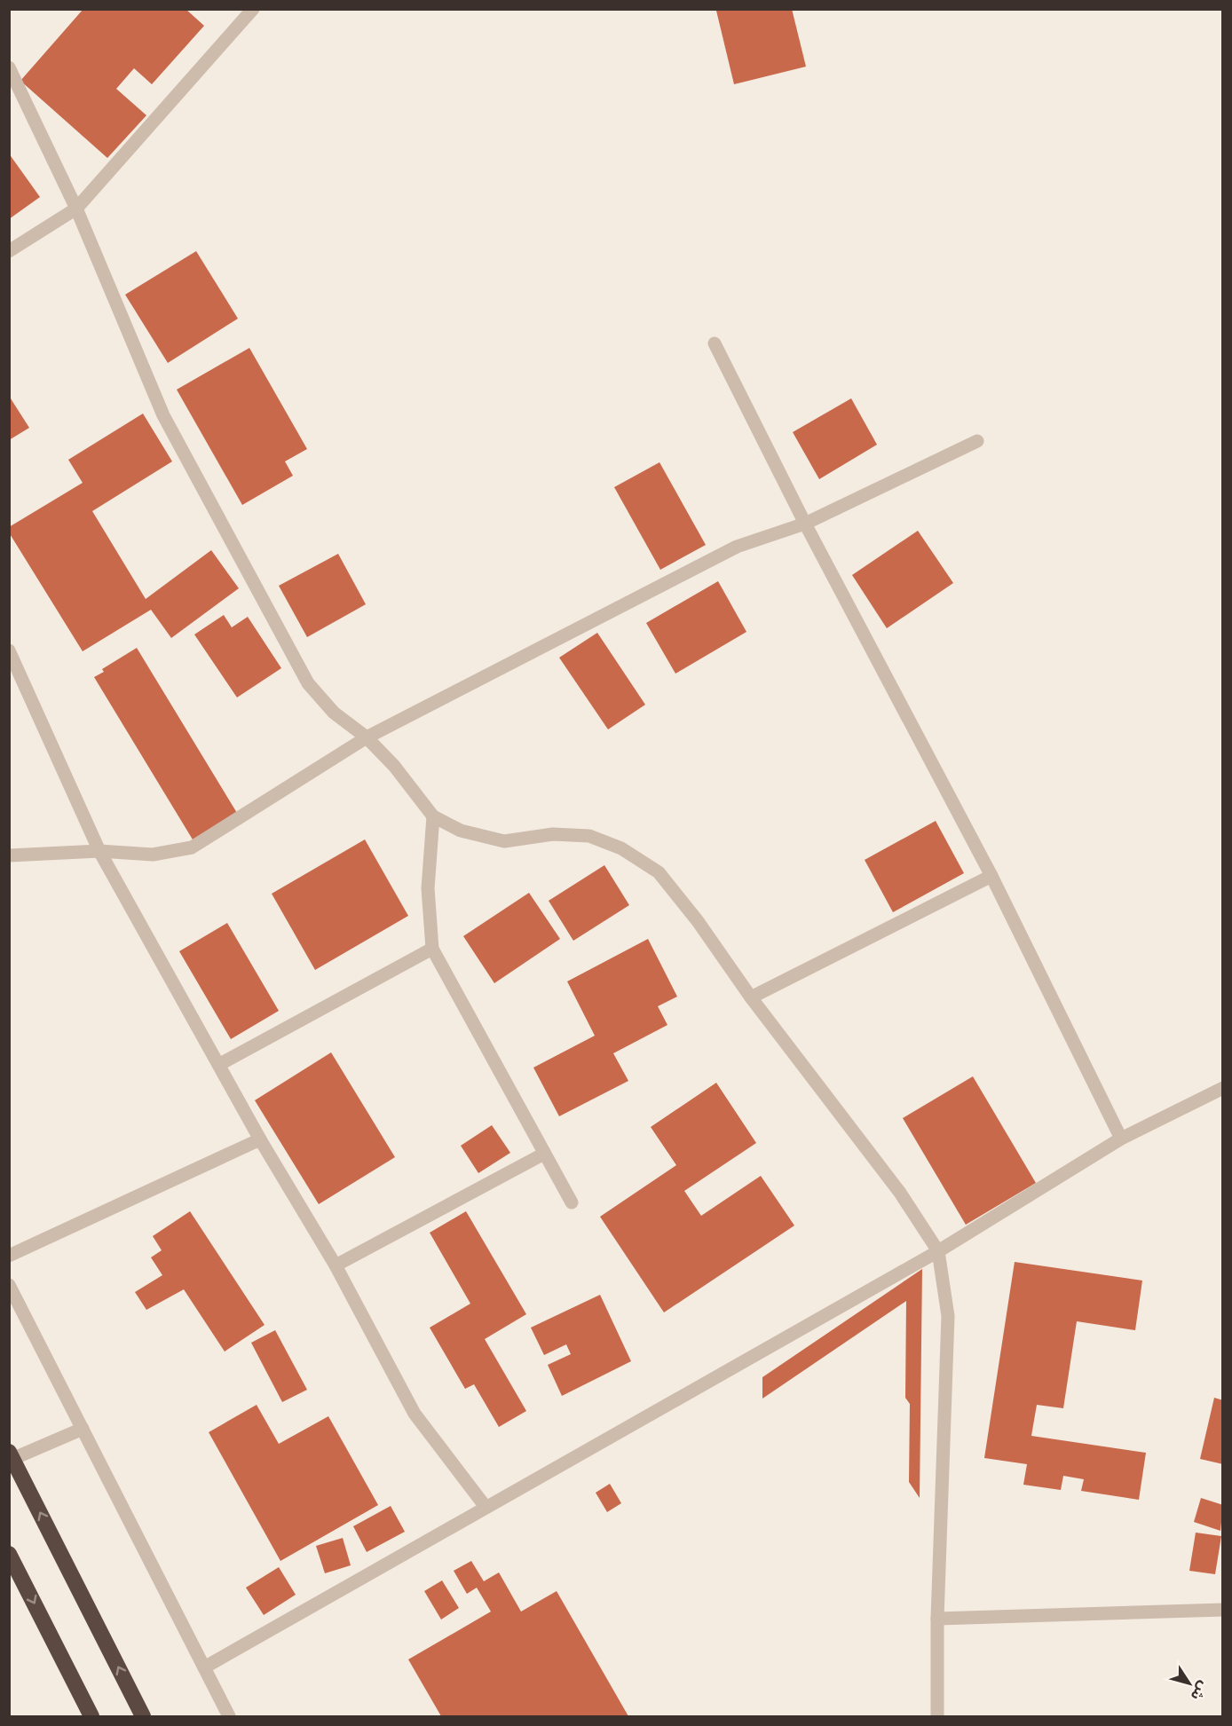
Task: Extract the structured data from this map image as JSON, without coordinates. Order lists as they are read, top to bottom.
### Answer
{
  "north": "bottom right"
}
